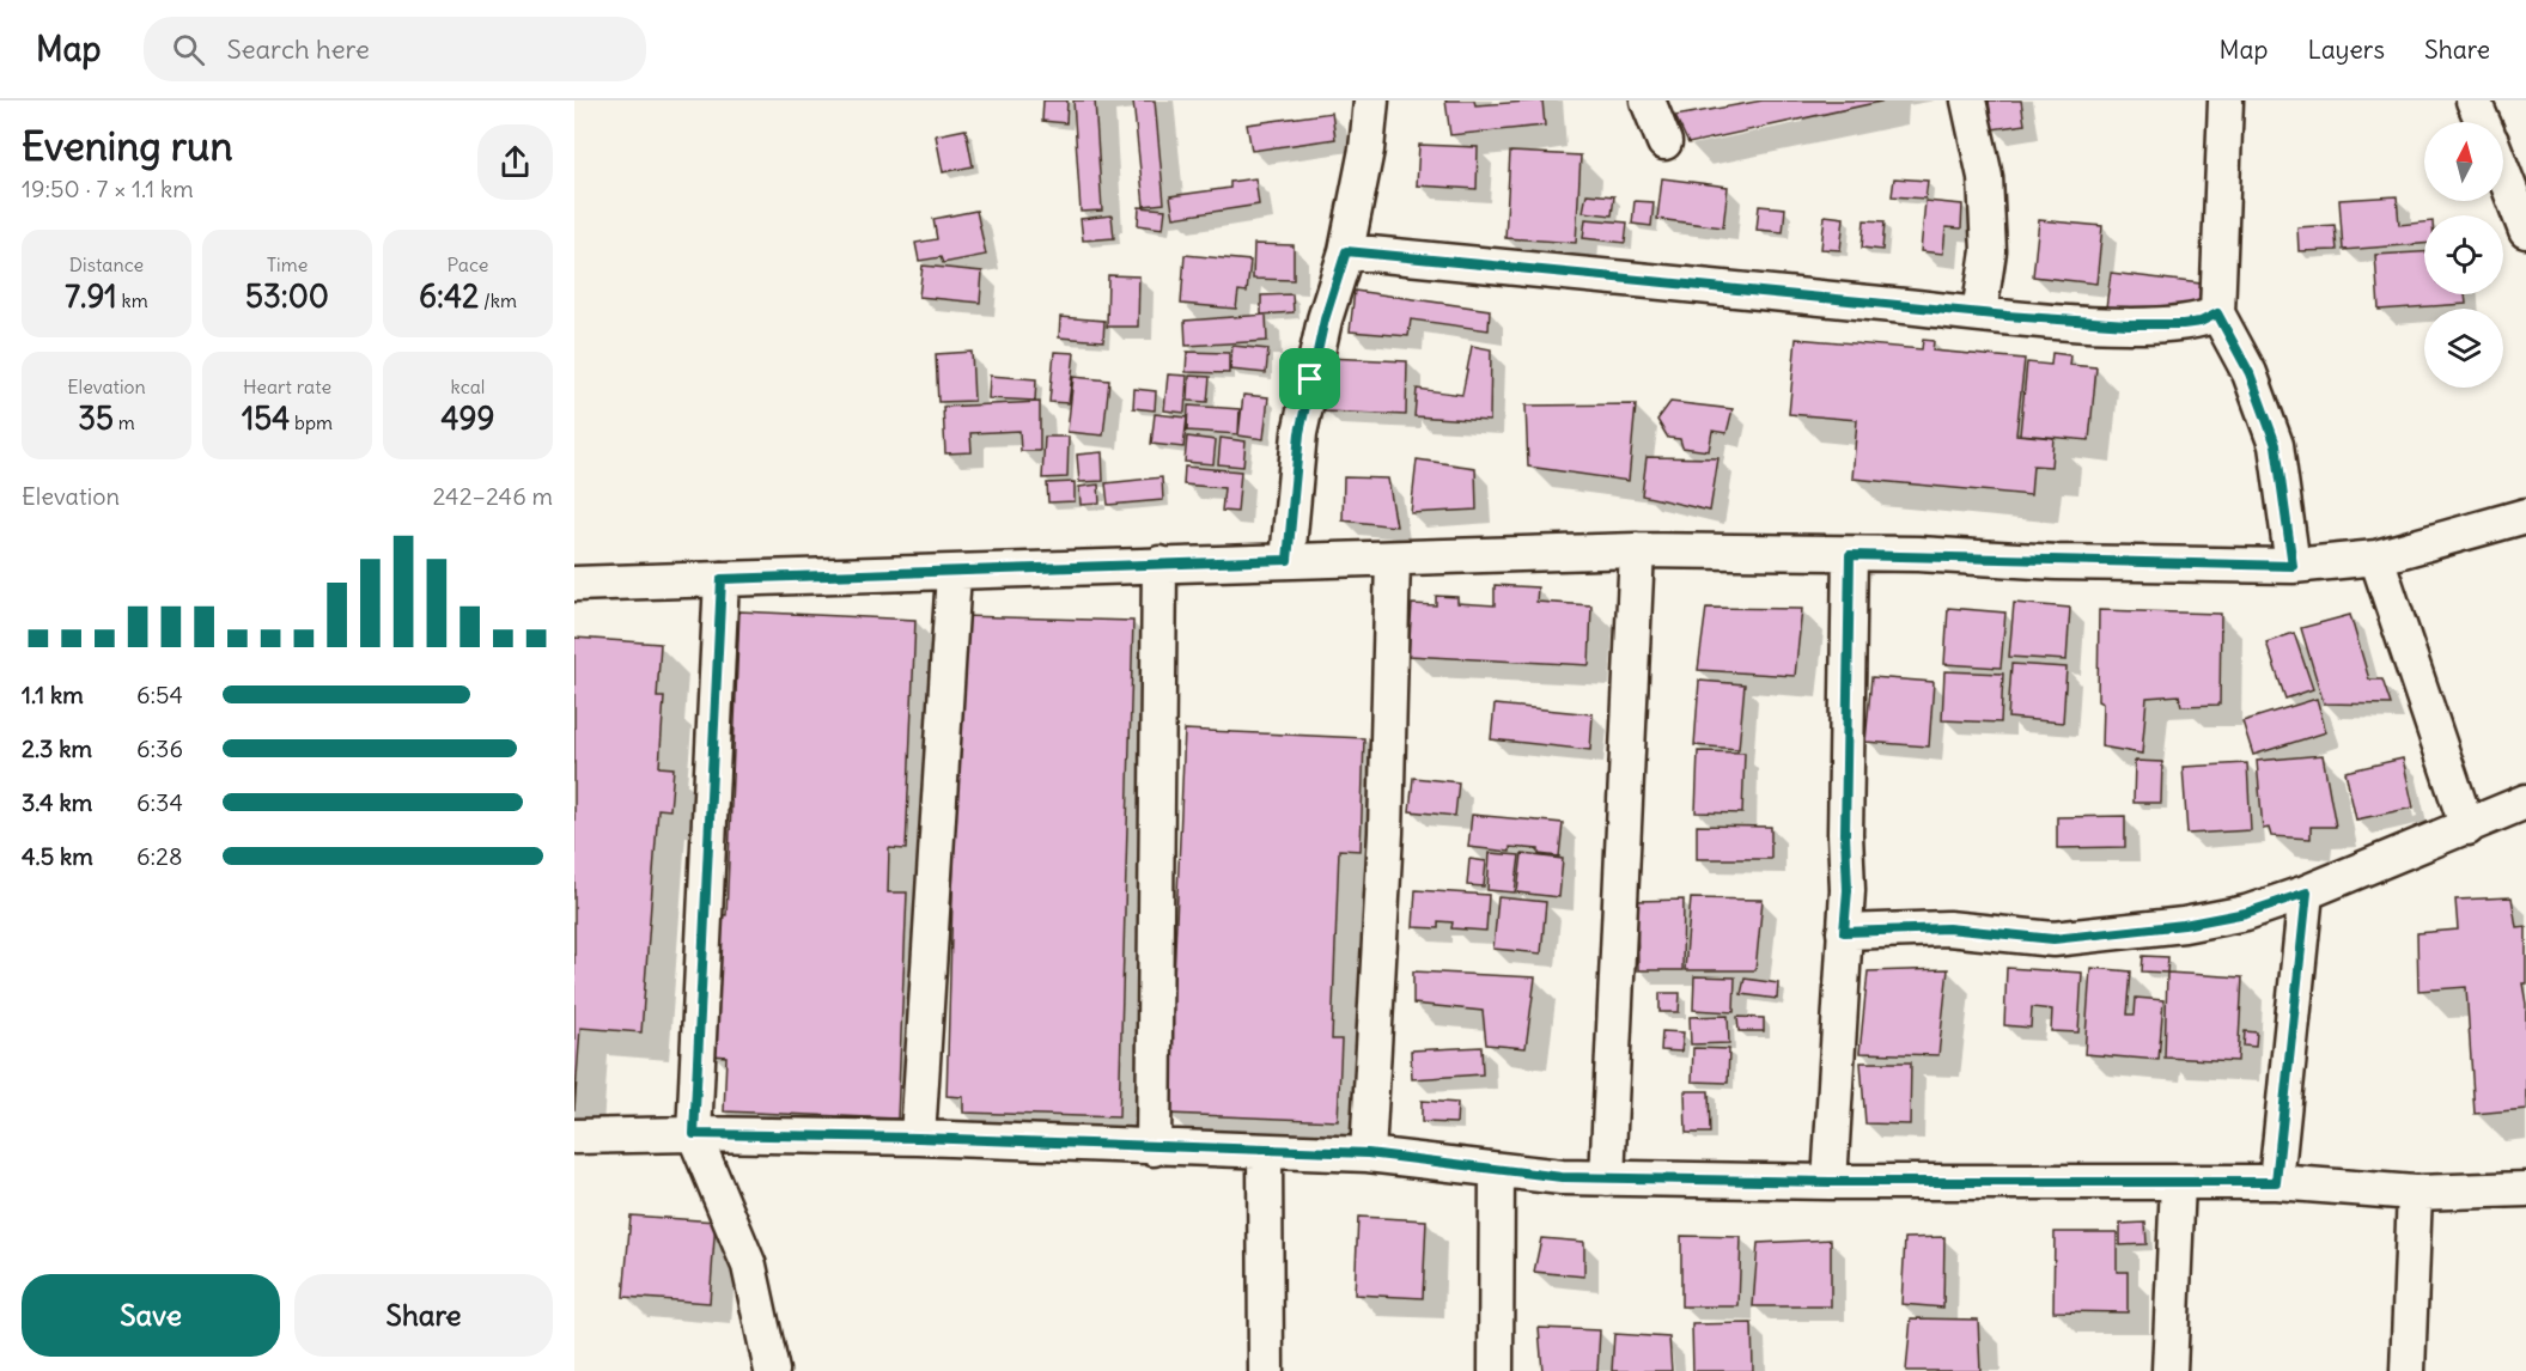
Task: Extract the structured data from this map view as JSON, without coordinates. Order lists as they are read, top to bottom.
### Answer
{
  "north": "top",
  "page": {
    "header": "Map",
    "search": "Search here",
    "nav": ["Map", "Layers", "Share"],
    "heading": ["Evening run", "19:50 · 7 × 1.1 km"],
    "stats": [
      ["Distance", "7.91 km"],
      ["Time", "53:00"],
      ["Pace", "6:42 /km"],
      ["Elevation", "35 m"],
      ["Heart rate", "154 bpm"],
      ["kcal", "499"]
    ],
    "chart": ["Elevation", "242–246 m"],
    "list": [
      {
        "name": "1.1 km",
        "note": "6:54"
      },
      {
        "name": "2.3 km",
        "note": "6:36"
      },
      {
        "name": "3.4 km",
        "note": "6:34"
      },
      {
        "name": "4.5 km",
        "note": "6:28"
      }
    ],
    "buttons": ["Save", "Share"]
  }
}
